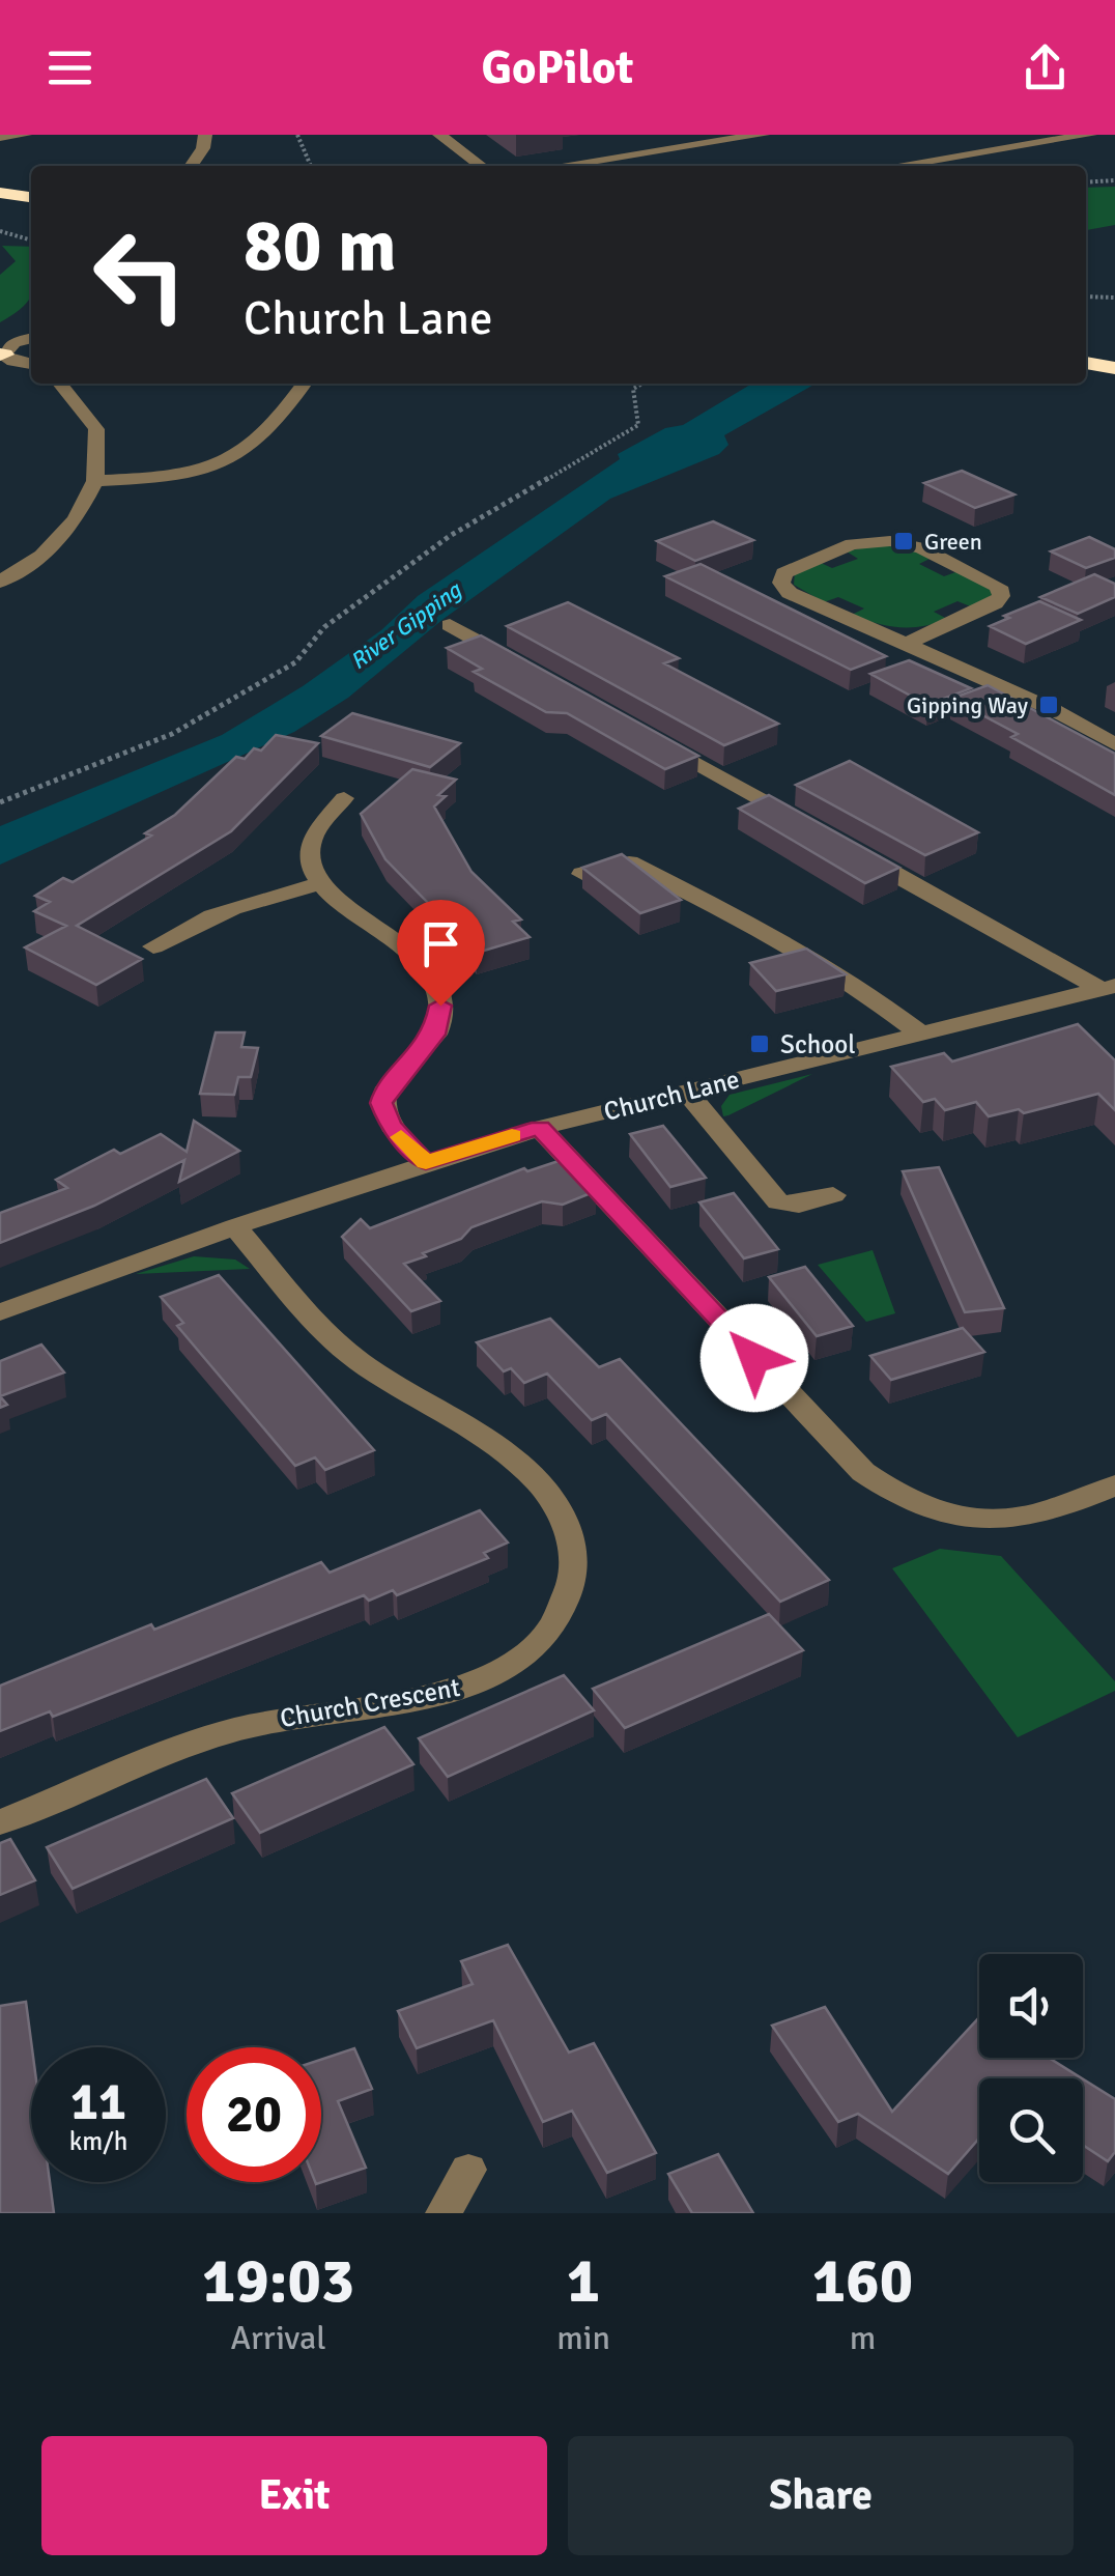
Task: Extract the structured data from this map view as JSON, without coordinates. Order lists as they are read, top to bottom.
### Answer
{
  "streets": {
    "street": ["Church Lane", "Church Crescent"]
  },
  "crossings": [
    ["Church Lane", "Church Crescent"]
  ],
  "water": ["River Gipping"],
  "places": {
    "transit": ["Green", "Gipping Way", "School"]
  },
  "page": {
    "header": "GoPilot",
    "turn": ["80 m", "Church Lane"],
    "speed": "11 km/h",
    "limit": "20",
    "eta": [
      "19:03",
      "Arrival",
      "1",
      "min",
      "160",
      "m"
    ],
    "buttons": ["Exit", "Share"]
  }
}
